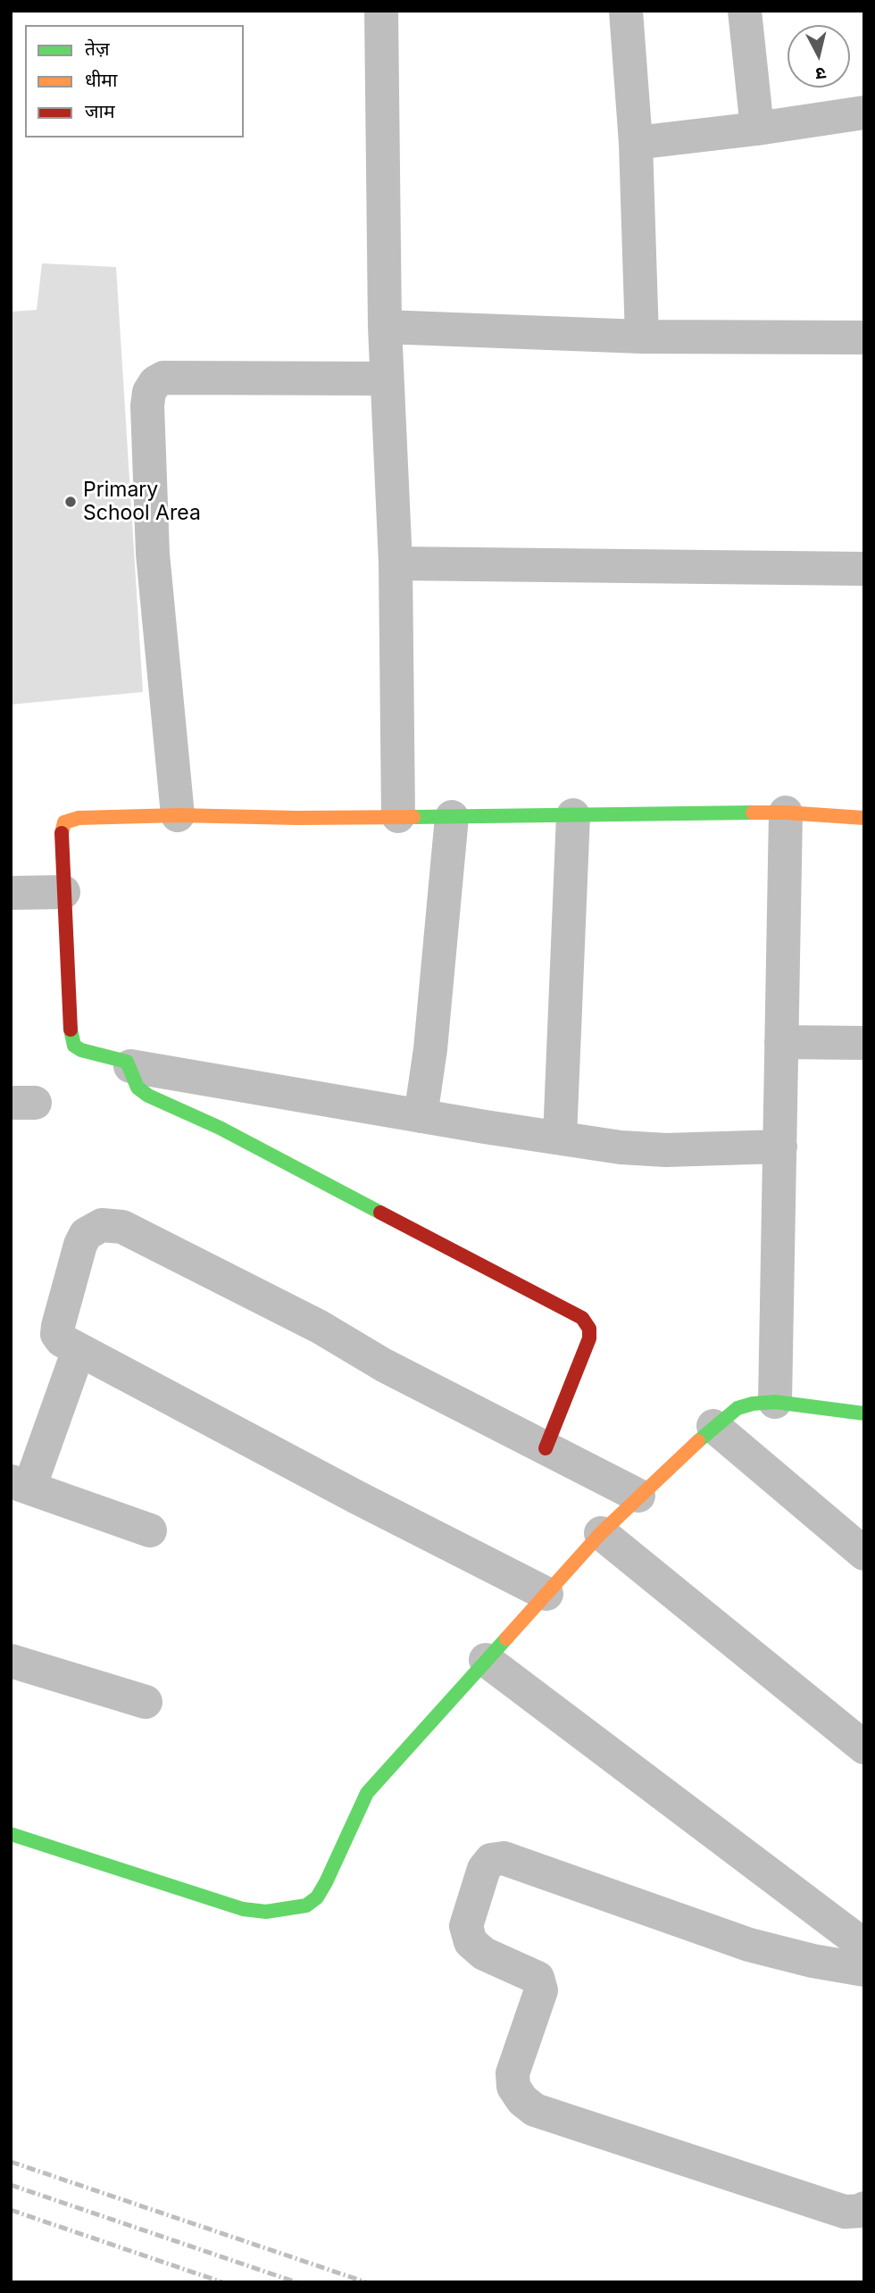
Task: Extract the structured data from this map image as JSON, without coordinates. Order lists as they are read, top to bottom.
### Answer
{
  "places": ["Primary School Area"],
  "legend": ["तेज़", "धीमा", "जाम"],
  "north": "bottom"
}
